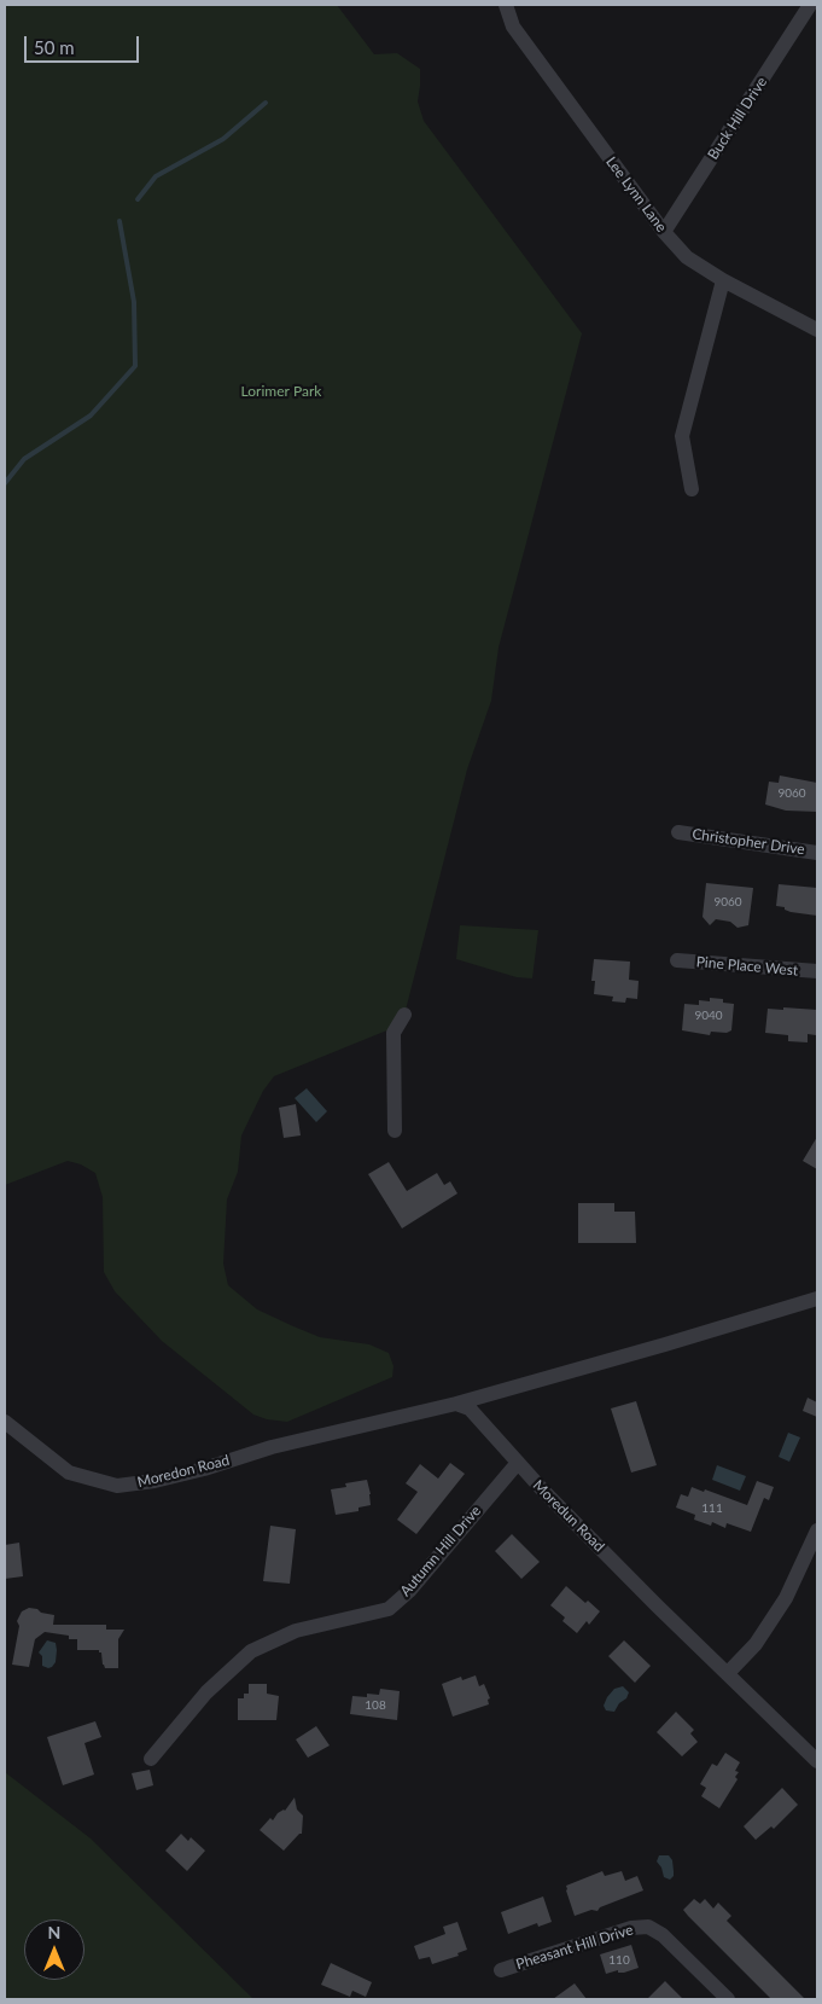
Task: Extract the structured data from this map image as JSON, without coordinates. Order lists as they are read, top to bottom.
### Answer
{
  "streets": {
    "street": [
      "Buck Hill Drive",
      "Lee Lynn Lane",
      "Christopher Drive",
      "Pine Place West",
      "Moredon Road",
      "Moredun Road",
      "Autumn Hill Drive",
      "Pheasant Hill Drive"
    ]
  },
  "crossings": [
    ["Buck Hill Drive", "Lee Lynn Lane"],
    ["Moredon Road", "Moredun Road"],
    ["Moredun Road", "Autumn Hill Drive"]
  ],
  "parks": ["Lorimer Park"],
  "house_numbers": [
    "9060",
    "9060",
    "9040",
    "111",
    "108",
    "110"
  ],
  "scale_bar": "50 m",
  "north": "top"
}
